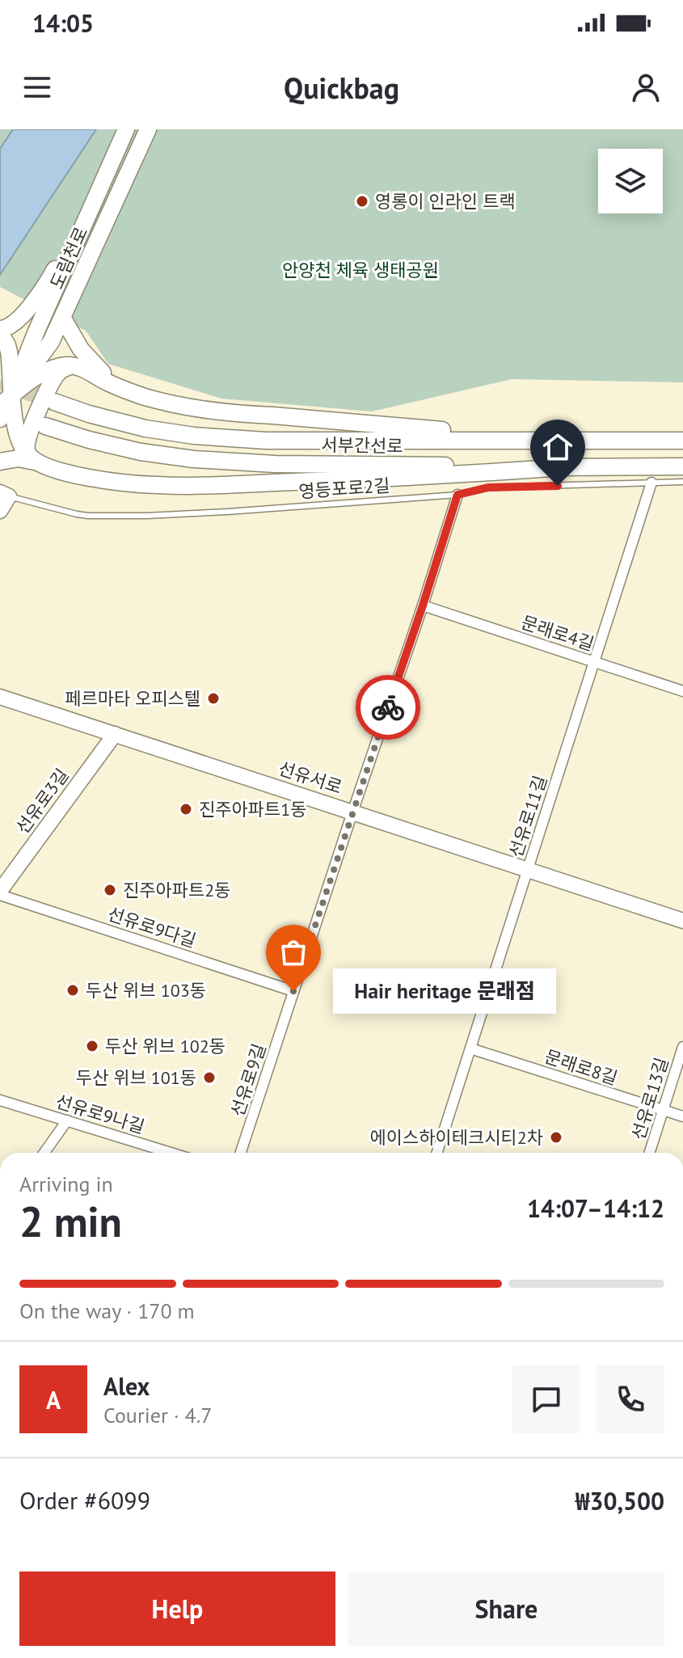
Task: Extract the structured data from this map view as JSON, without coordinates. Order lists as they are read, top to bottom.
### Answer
{
  "streets": {
    "main road": ["도림천로", "서부간선로"],
    "street": [
      "문래로4길",
      "선유서로",
      "선유로3길",
      "선유로11길",
      "선유로9다길",
      "문래로8길",
      "선유로9길",
      "선유로13길",
      "선유로9나길"
    ],
    "lane": ["영등포로2길"]
  },
  "crossings": [
    ["영등포로2길", "선유로11길"],
    ["영등포로2길", "선유로9길"],
    ["문래로4길", "선유로11길"],
    ["문래로4길", "선유로9길"],
    ["선유서로", "선유로3길"],
    ["선유서로", "선유로11길"],
    ["선유서로", "선유로9길"],
    ["선유로3길", "선유로9다길"],
    ["선유로11길", "문래로8길"],
    ["선유로9다길", "선유로9길"],
    ["문래로8길", "선유로13길"]
  ],
  "parks": ["안양천 체육 생태공원"],
  "places": [
    "영롱이 인라인 트랙",
    "페르마타 오피스텔",
    "진주아파트1동",
    "진주아파트2동",
    "두산 위브 103동",
    "Hair heritage 문래점",
    "두산 위브 102동",
    "두산 위브 101동",
    "에이스하이테크시티2차"
  ],
  "page": {
    "status": "14:05",
    "header": "Quickbag",
    "bubble": "Hair heritage 문래점",
    "heading": ["2 min", "Arriving in", "14:07–14:12"],
    "panel": [
      "Alex",
      "Courier · 4.7",
      "Order #6099",
      "₩30,500"
    ],
    "bar": "On the way · 170 m",
    "round": "A",
    "buttons": ["Help", "Share"]
  }
}
